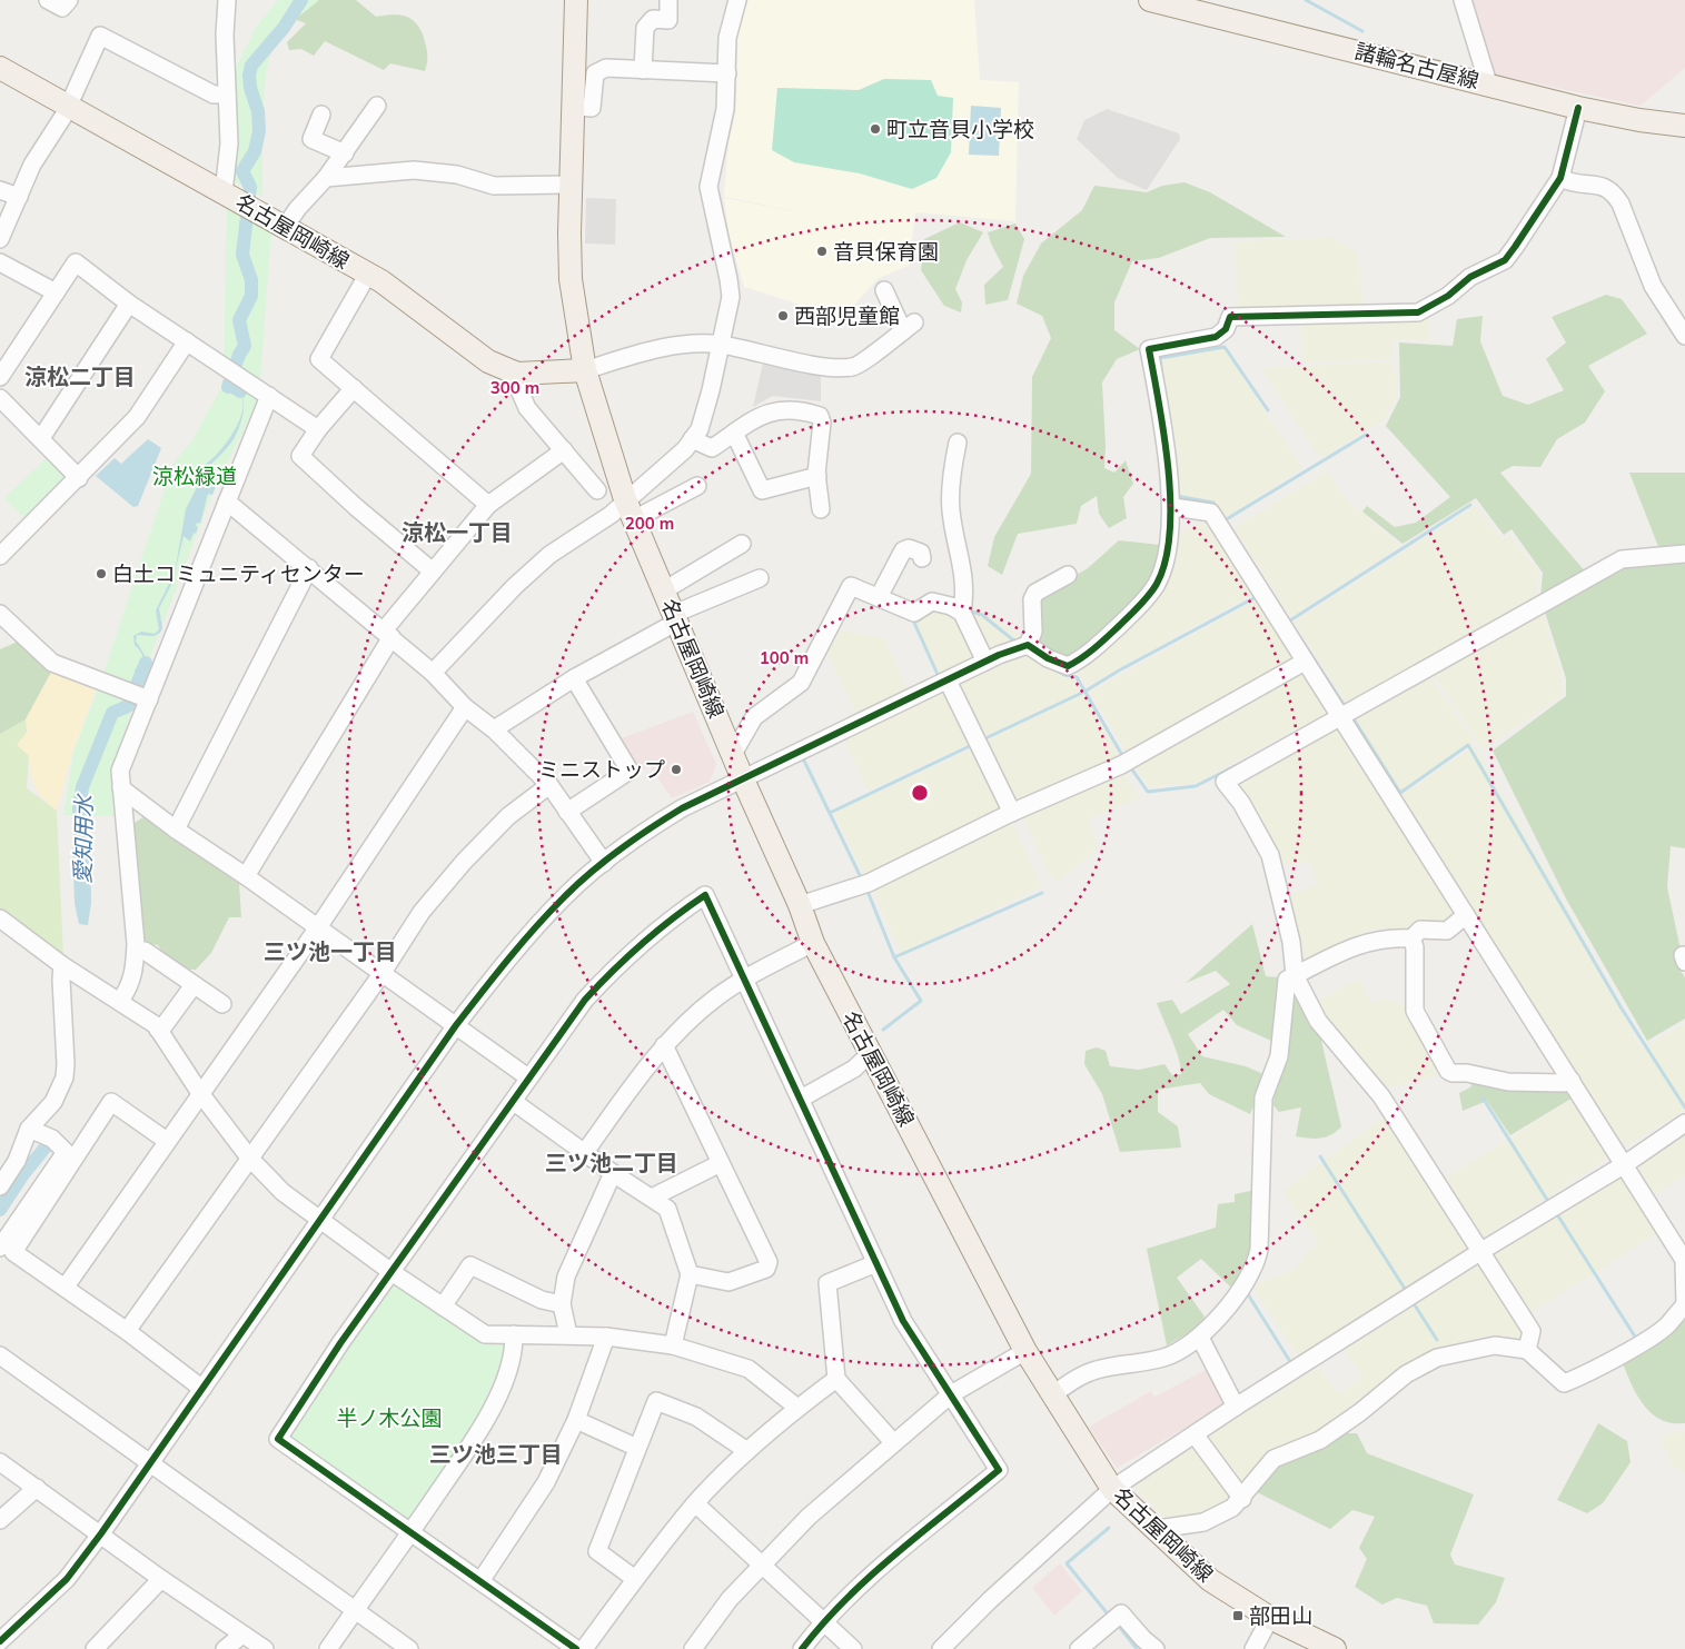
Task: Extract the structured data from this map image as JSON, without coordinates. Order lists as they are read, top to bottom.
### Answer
{
  "streets": {
    "main road": ["諸輪名古屋線", "名古屋岡崎線"]
  },
  "districts": [
    "涼松二丁目",
    "涼松一丁目",
    "三ツ池一丁目",
    "三ツ池二丁目",
    "三ツ池三丁目"
  ],
  "water": ["愛知用水"],
  "parks": ["涼松緑道", "半ノ木公園"],
  "places": {
    "other": [
      "町立音貝小学校",
      "音貝保育園",
      "西部児童館",
      "白土コミュニティセンター",
      "ミニストップ"
    ],
    "transit": ["部田山"]
  },
  "rings": ["300 m", "200 m", "100 m"]
}
